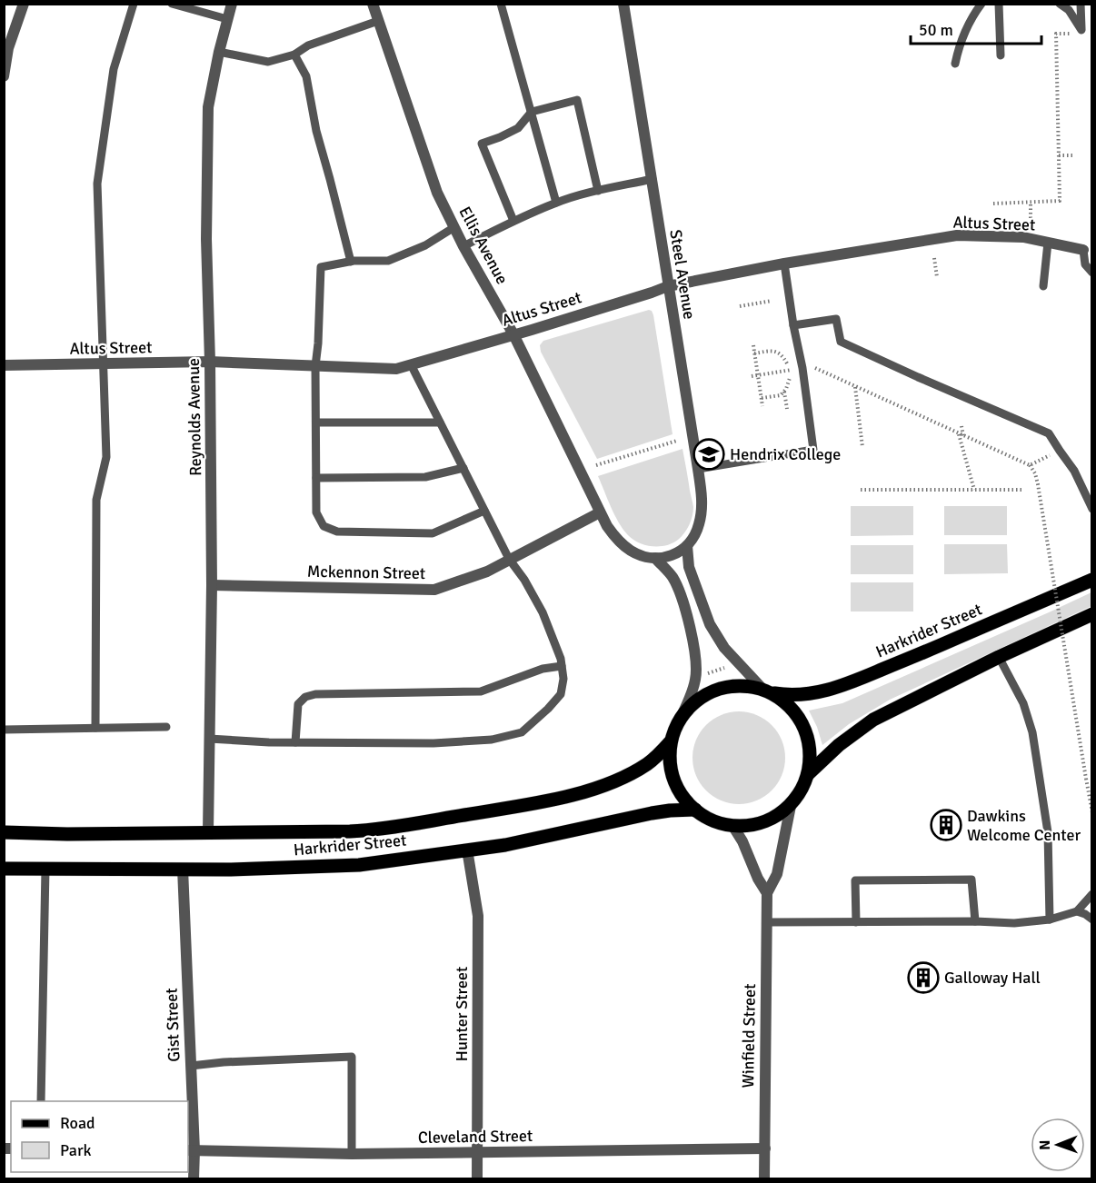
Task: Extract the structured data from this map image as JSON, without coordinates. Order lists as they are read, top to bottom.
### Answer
{
  "streets": {
    "main road": ["Harkrider Street"],
    "street": [
      "Altus Street",
      "Ellis Avenue",
      "Steel Avenue",
      "Reynolds Avenue",
      "Mckennon Street",
      "Hunter Street",
      "Gist Street",
      "Winfield Street",
      "Cleveland Street"
    ]
  },
  "crossings": [
    ["Altus Street", "Ellis Avenue"],
    ["Altus Street", "Steel Avenue"],
    ["Altus Street", "Reynolds Avenue"],
    ["Ellis Avenue", "Mckennon Street"],
    ["Reynolds Avenue", "Mckennon Street"],
    ["Reynolds Avenue", "Harkrider Street"],
    ["Harkrider Street", "Hunter Street"],
    ["Harkrider Street", "Gist Street"],
    ["Harkrider Street", "Winfield Street"],
    ["Hunter Street", "Cleveland Street"],
    ["Gist Street", "Cleveland Street"],
    ["Winfield Street", "Cleveland Street"]
  ],
  "places": {
    "school or university": ["Hendrix College"],
    "building": ["Dawkins Welcome Center", "Galloway Hall"]
  },
  "legend": ["Road", "Park"],
  "scale_bar": "50 m",
  "north": "left"
}
